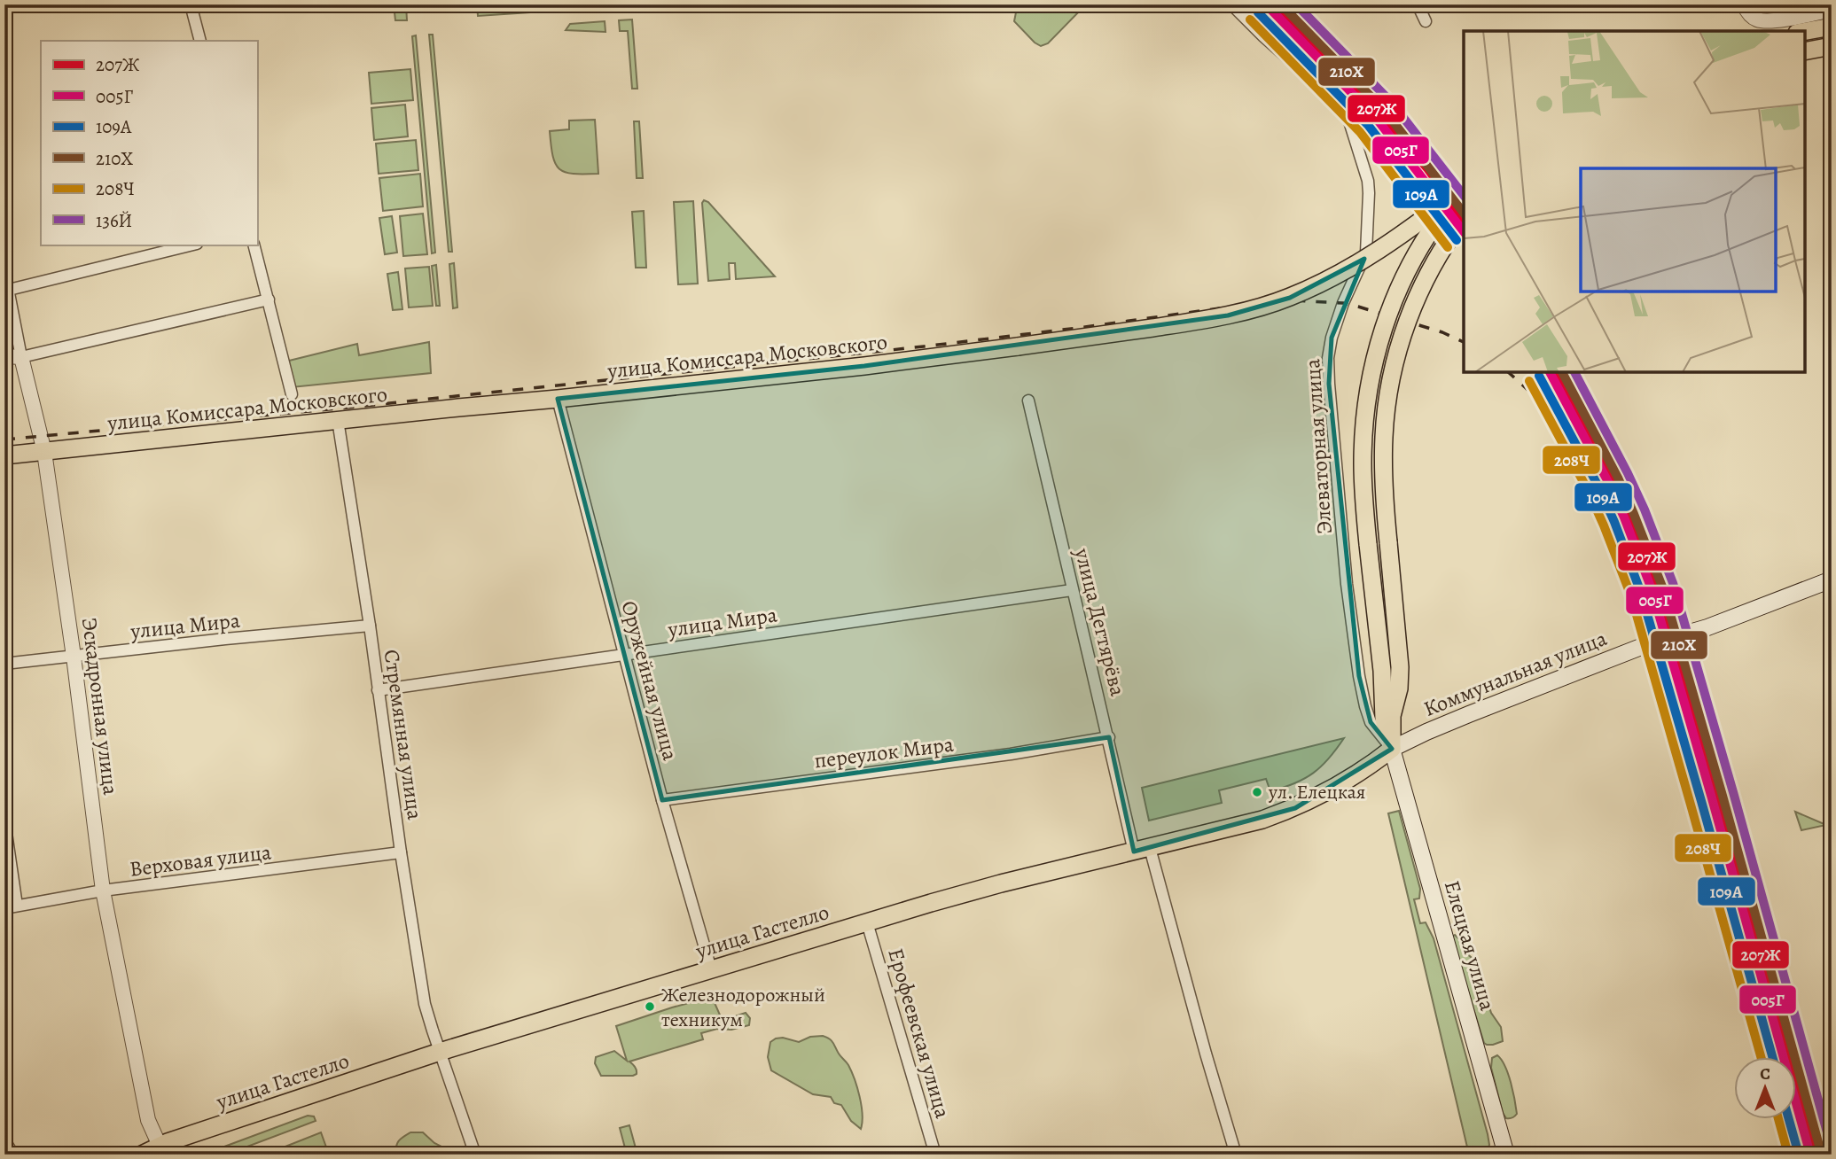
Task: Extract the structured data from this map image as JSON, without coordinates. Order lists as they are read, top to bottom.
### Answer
{
  "streets": {
    "main road": [
      "улица Комиссара Московского",
      "Коммунальная улица",
      "улица Гастелло",
      "Елецкая улица"
    ],
    "street": [
      "Элеваторная улица",
      "улица Мира",
      "улица Дегтярёва",
      "Оружейная улица",
      "Эскадронная улица",
      "Стремянная улица",
      "переулок Мира",
      "Верховая улица",
      "Ерофеевская улица"
    ]
  },
  "crossings": [
    ["улица Комиссара Московского", "Оружейная улица"],
    ["улица Комиссара Московского", "Эскадронная улица"],
    ["улица Комиссара Московского", "Стремянная улица"],
    ["Элеваторная улица", "Коммунальная улица"],
    ["Элеваторная улица", "улица Гастелло"],
    ["Элеваторная улица", "Елецкая улица"],
    ["улица Мира", "улица Дегтярёва"],
    ["улица Мира", "Оружейная улица"],
    ["улица Мира", "Эскадронная улица"],
    ["улица Мира", "Стремянная улица"],
    ["улица Дегтярёва", "переулок Мира"],
    ["улица Дегтярёва", "улица Гастелло"],
    ["Коммунальная улица", "улица Гастелло"],
    ["Коммунальная улица", "Елецкая улица"],
    ["Оружейная улица", "переулок Мира"],
    ["Оружейная улица", "улица Гастелло"],
    ["Эскадронная улица", "Верховая улица"],
    ["Эскадронная улица", "улица Гастелло"],
    ["Стремянная улица", "Верховая улица"],
    ["Стремянная улица", "улица Гастелло"],
    ["улица Гастелло", "Елецкая улица"],
    ["улица Гастелло", "Ерофеевская улица"]
  ],
  "places": ["ул. Елецкая", "Железнодорожный техникум"],
  "lines": [
    "transit line 207Ж",
    "transit line 005Г",
    "transit line 210Х",
    "transit line 136Й",
    "transit line 109А",
    "transit line 208Ч"
  ],
  "legend": [
    "207Ж",
    "005Г",
    "109А",
    "210Х",
    "208Ч",
    "136Й"
  ],
  "north": "top"
}
